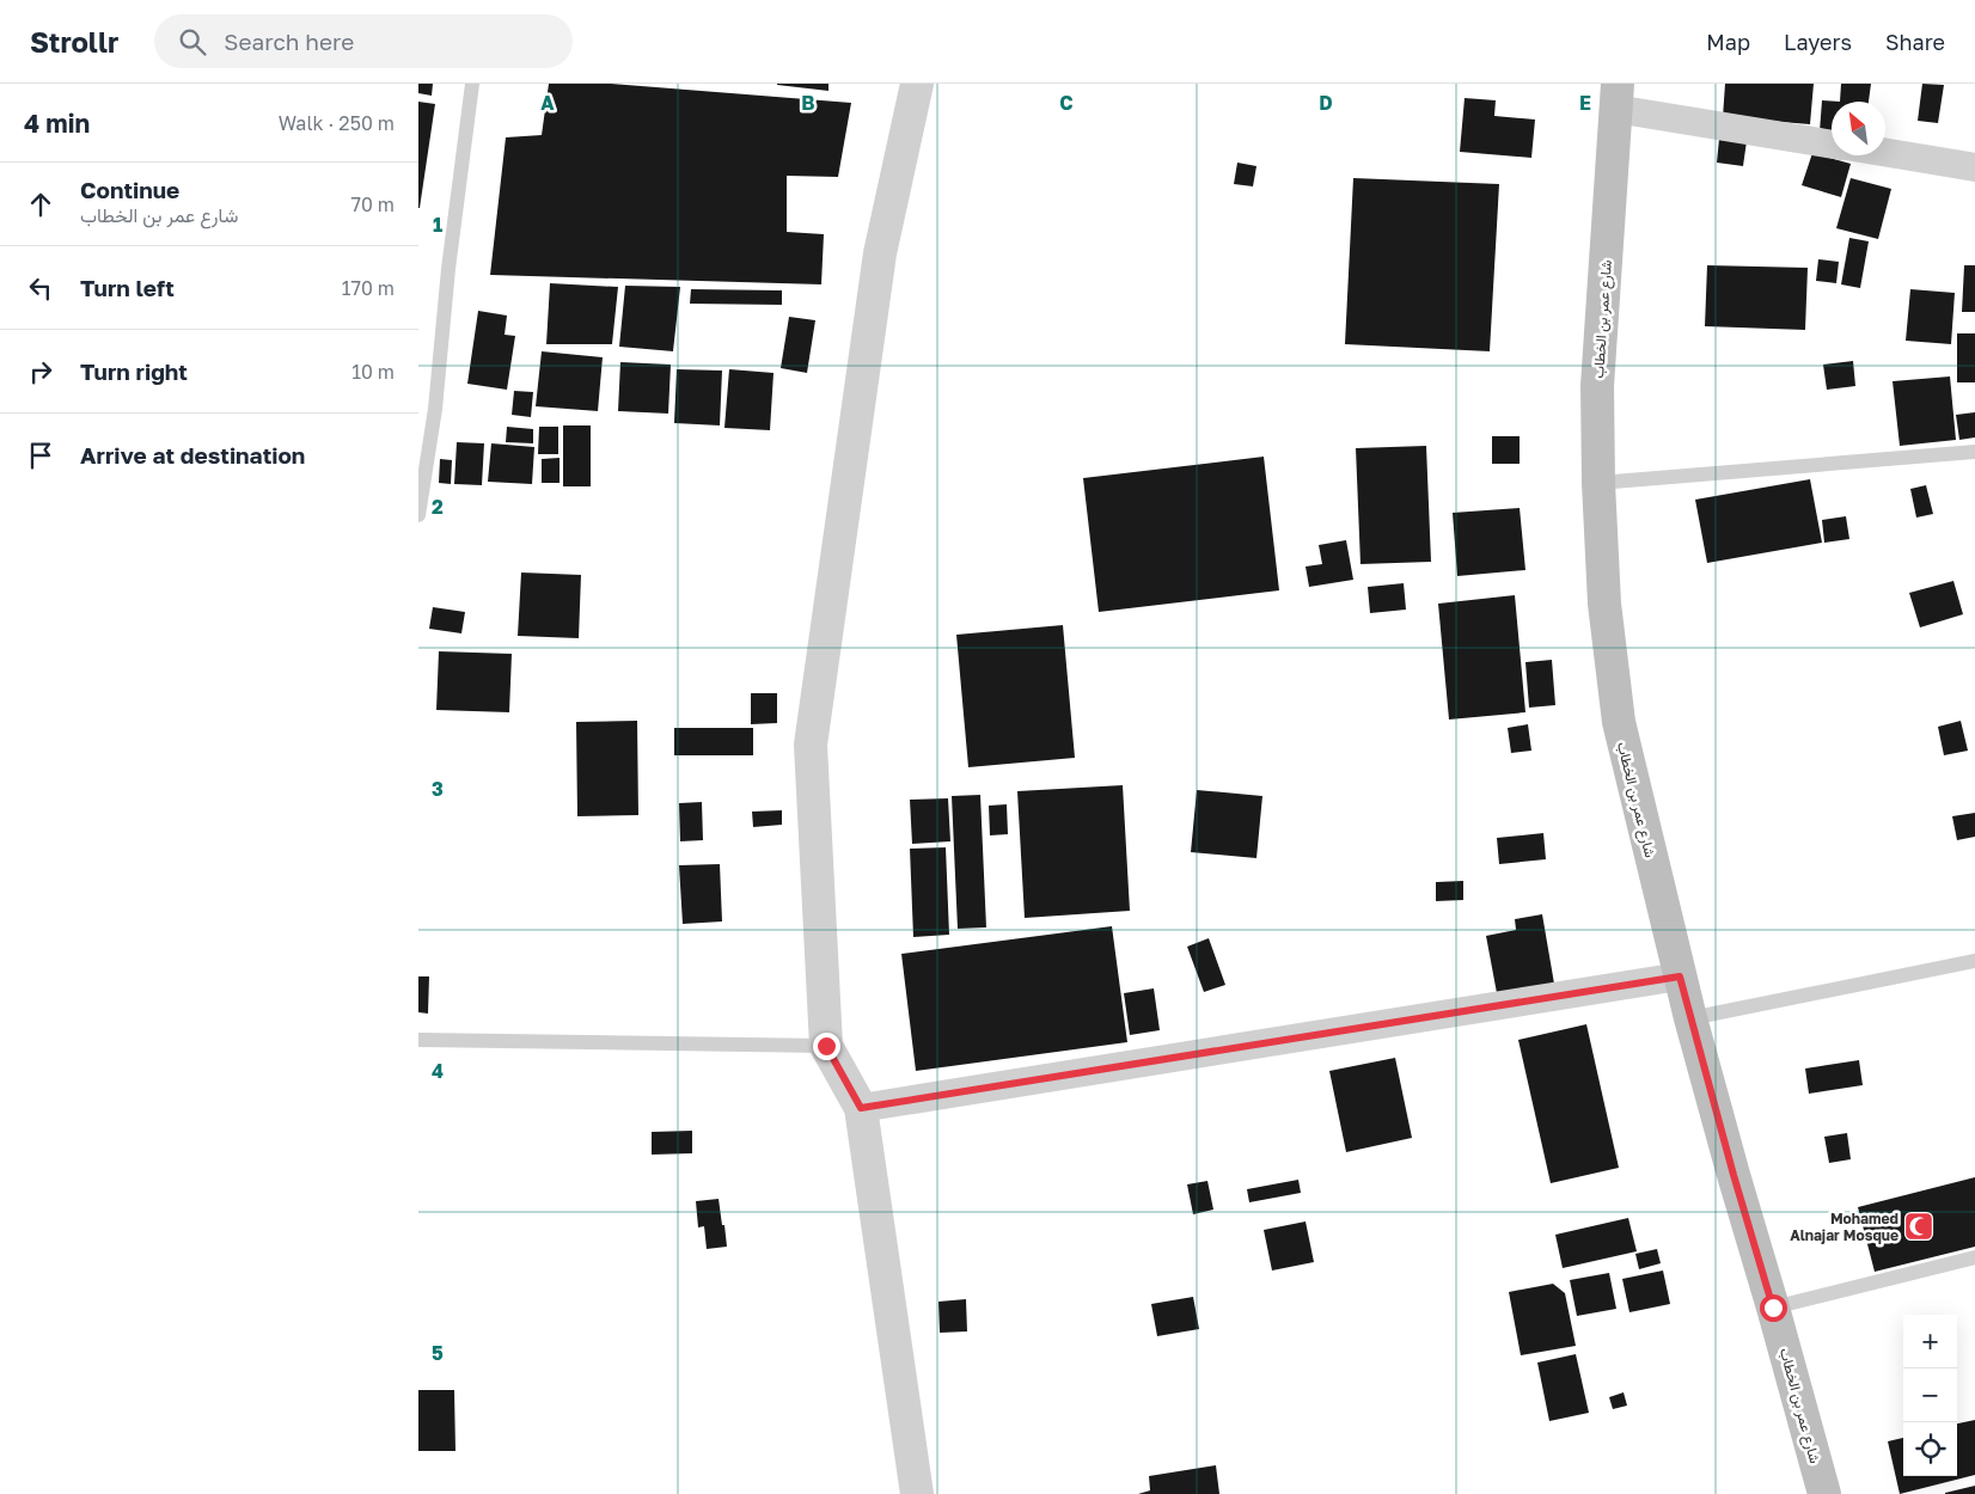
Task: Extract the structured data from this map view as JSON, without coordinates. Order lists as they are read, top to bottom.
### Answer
{
  "streets": {
    "main road": ["شارع عمر بن الخطاب"]
  },
  "places": {
    "mosque": ["Mohamed Alnajar Mosque"]
  },
  "north": "top left",
  "page": {
    "header": "Strollr",
    "search": "Search here",
    "nav": ["Map", "Layers", "Share"],
    "heading": ["4 min", "Walk · 250 m"],
    "list": [
      ["Continue", "شارع عمر بن الخطاب", "70 m"],
      ["Turn left", "170 m"],
      ["Turn right", "10 m"],
      "Arrive at destination"
    ],
    "map_buttons": ["+", "−"]
  },
  "grid": {
    "columns": [
      "A",
      "B",
      "C",
      "D",
      "E"
    ],
    "rows": [
      "1",
      "2",
      "3",
      "4",
      "5"
    ]
  }
}
